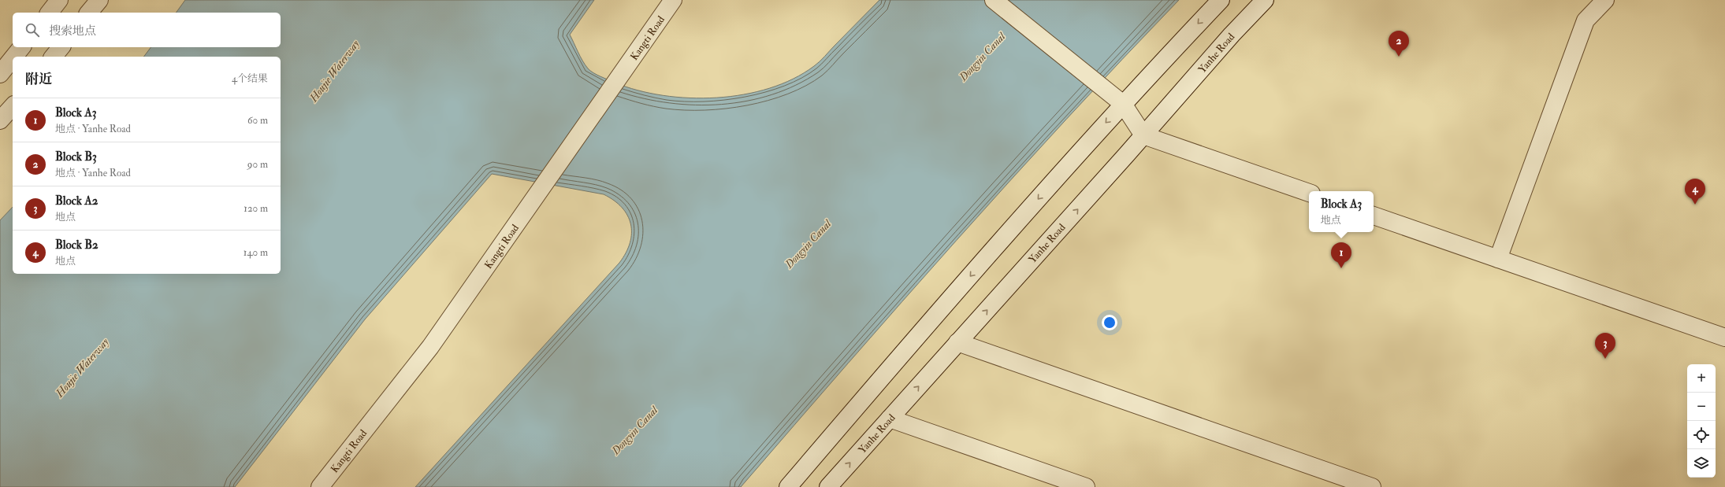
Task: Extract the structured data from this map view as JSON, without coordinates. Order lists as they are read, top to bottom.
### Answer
{
  "streets": {
    "street": ["Kangti Road", "Yanhe Road"]
  },
  "water": ["Dongyin Canal", "Houjie Waterway"],
  "page": {
    "search": "搜索地点",
    "pins": [
      "2",
      "4",
      "1",
      "3"
    ],
    "heading": ["附近", "4个结果"],
    "list": [
      {
        "mark": "1",
        "name": "Block A3",
        "note": "地点 · Yanhe Road",
        "value": "60 m"
      },
      {
        "mark": "2",
        "name": "Block B3",
        "note": "地点 · Yanhe Road",
        "value": "90 m"
      },
      {
        "mark": "3",
        "name": "Block A2",
        "note": "地点",
        "value": "120 m"
      },
      {
        "mark": "4",
        "name": "Block B2",
        "note": "地点",
        "value": "140 m"
      }
    ],
    "popup": ["Block A3", "地点"],
    "map_buttons": ["+", "−"]
  }
}
